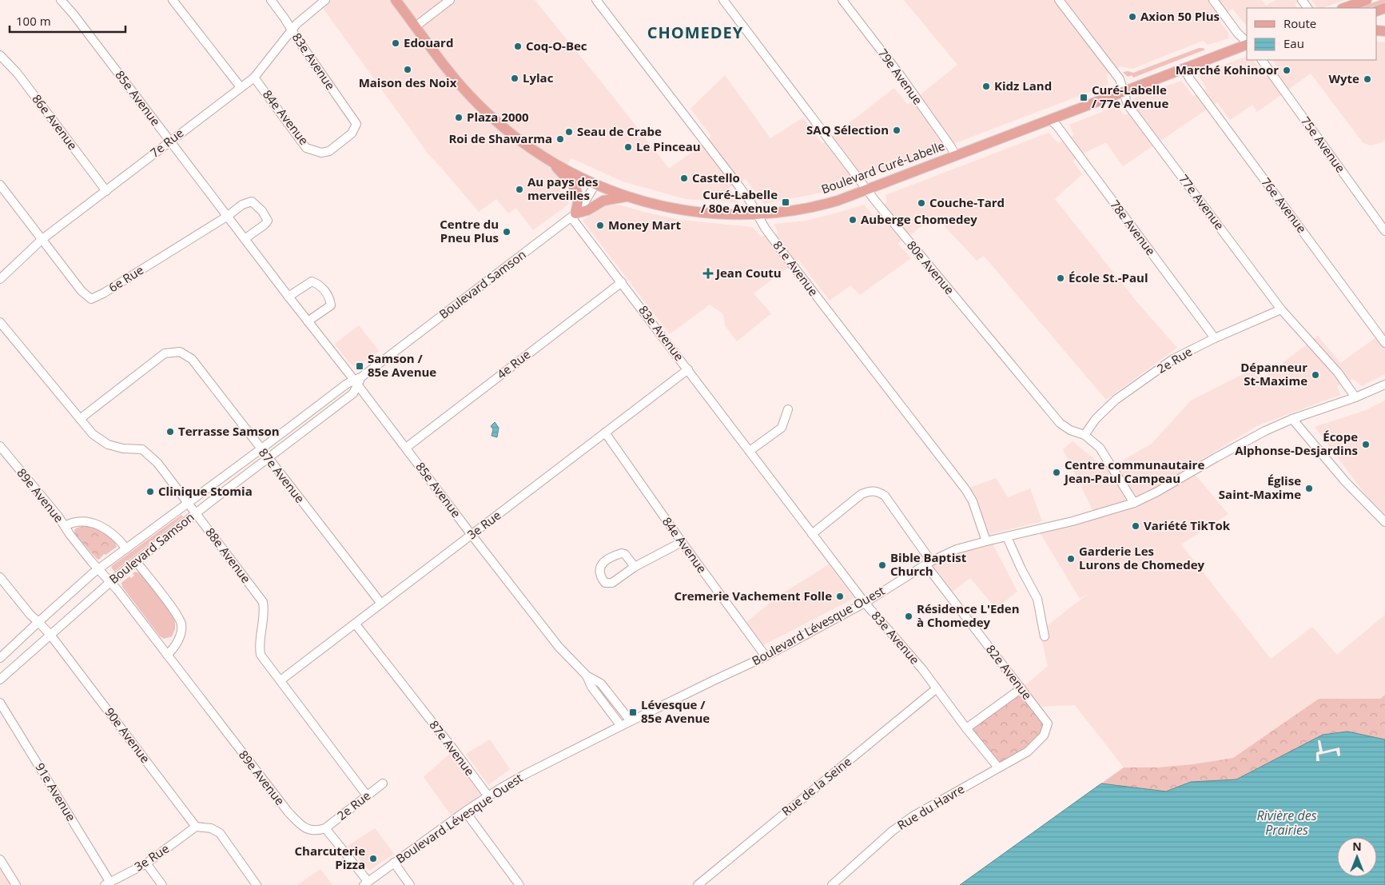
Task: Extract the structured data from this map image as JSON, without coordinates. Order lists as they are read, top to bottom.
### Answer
{
  "streets": {
    "main road": ["Boulevard Curé-Labelle"],
    "street": [
      "83e Avenue",
      "79e Avenue",
      "85e Avenue",
      "84e Avenue",
      "86e Avenue",
      "7e Rue",
      "75e Avenue",
      "77e Avenue",
      "76e Avenue",
      "78e Avenue",
      "80e Avenue",
      "81e Avenue",
      "6e Rue",
      "Boulevard Samson",
      "2e Rue",
      "4e Rue",
      "87e Avenue",
      "89e Avenue",
      "3e Rue",
      "88e Avenue",
      "Boulevard Lévesque Ouest",
      "82e Avenue",
      "90e Avenue",
      "Rue de la Seine",
      "91e Avenue",
      "Rue du Havre"
    ]
  },
  "crossings": [
    ["83e Avenue", "84e Avenue"],
    ["83e Avenue", "7e Rue"],
    ["83e Avenue", "Boulevard Samson"],
    ["83e Avenue", "4e Rue"],
    ["83e Avenue", "3e Rue"],
    ["83e Avenue", "Boulevard Lévesque Ouest"],
    ["83e Avenue", "82e Avenue"],
    ["83e Avenue", "Rue de la Seine"],
    ["83e Avenue", "Rue du Havre"],
    ["79e Avenue", "Boulevard Curé-Labelle"],
    ["85e Avenue", "7e Rue"],
    ["85e Avenue", "6e Rue"],
    ["85e Avenue", "Boulevard Samson"],
    ["85e Avenue", "4e Rue"],
    ["85e Avenue", "3e Rue"],
    ["85e Avenue", "Boulevard Lévesque Ouest"],
    ["84e Avenue", "7e Rue"],
    ["84e Avenue", "3e Rue"],
    ["84e Avenue", "Boulevard Lévesque Ouest"],
    ["86e Avenue", "7e Rue"],
    ["7e Rue", "6e Rue"],
    ["Boulevard Curé-Labelle", "77e Avenue"],
    ["Boulevard Curé-Labelle", "76e Avenue"],
    ["Boulevard Curé-Labelle", "78e Avenue"],
    ["Boulevard Curé-Labelle", "80e Avenue"],
    ["Boulevard Curé-Labelle", "81e Avenue"],
    ["Boulevard Curé-Labelle", "Boulevard Samson"],
    ["77e Avenue", "2e Rue"],
    ["77e Avenue", "Boulevard Lévesque Ouest"],
    ["78e Avenue", "2e Rue"],
    ["80e Avenue", "2e Rue"],
    ["80e Avenue", "Boulevard Lévesque Ouest"],
    ["81e Avenue", "Boulevard Lévesque Ouest"],
    ["Boulevard Samson", "87e Avenue"],
    ["Boulevard Samson", "89e Avenue"],
    ["Boulevard Samson", "88e Avenue"],
    ["Boulevard Samson", "90e Avenue"],
    ["2e Rue", "89e Avenue"],
    ["2e Rue", "88e Avenue"],
    ["87e Avenue", "3e Rue"],
    ["87e Avenue", "88e Avenue"],
    ["87e Avenue", "Boulevard Lévesque Ouest"],
    ["3e Rue", "88e Avenue"],
    ["3e Rue", "90e Avenue"],
    ["3e Rue", "91e Avenue"],
    ["Boulevard Lévesque Ouest", "82e Avenue"],
    ["82e Avenue", "Rue du Havre"]
  ],
  "districts": ["CHOMEDEY"],
  "water": ["Rivière des Prairies"],
  "places": {
    "other": [
      "Axion 50 Plus",
      "Edouard",
      "Coq-O-Bec",
      "Maison des Noix",
      "Marché Kohinoor",
      "Lylac",
      "Wyte",
      "Kidz Land",
      "Plaza 2000",
      "SAQ Sélection",
      "Seau de Crabe",
      "Roi de Shawarma",
      "Le Pinceau",
      "Castello",
      "Au pays des merveilles",
      "Couche-Tard",
      "Auberge Chomedey",
      "Money Mart",
      "Centre du Pneu Plus",
      "École St.-Paul",
      "Dépanneur St-Maxime",
      "Terrasse Samson",
      "Écope Alphonse-Desjardins",
      "Centre communautaire Jean-Paul Campeau",
      "Église Saint-Maxime",
      "Clinique Stomia",
      "Variété TikTok",
      "Garderie Les Lurons de Chomedey",
      "Bible Baptist Church",
      "Cremerie Vachement Folle",
      "Résidence L'Eden à Chomedey",
      "Charcuterie Pizza"
    ],
    "transit": [
      "Curé-Labelle / 77e Avenue",
      "Curé-Labelle / 80e Avenue",
      "Samson / 85e Avenue",
      "Lévesque / 85e Avenue"
    ],
    "health": ["Jean Coutu"]
  },
  "legend": ["Route", "Eau"],
  "scale_bar": "100 m",
  "north": "top"
}
